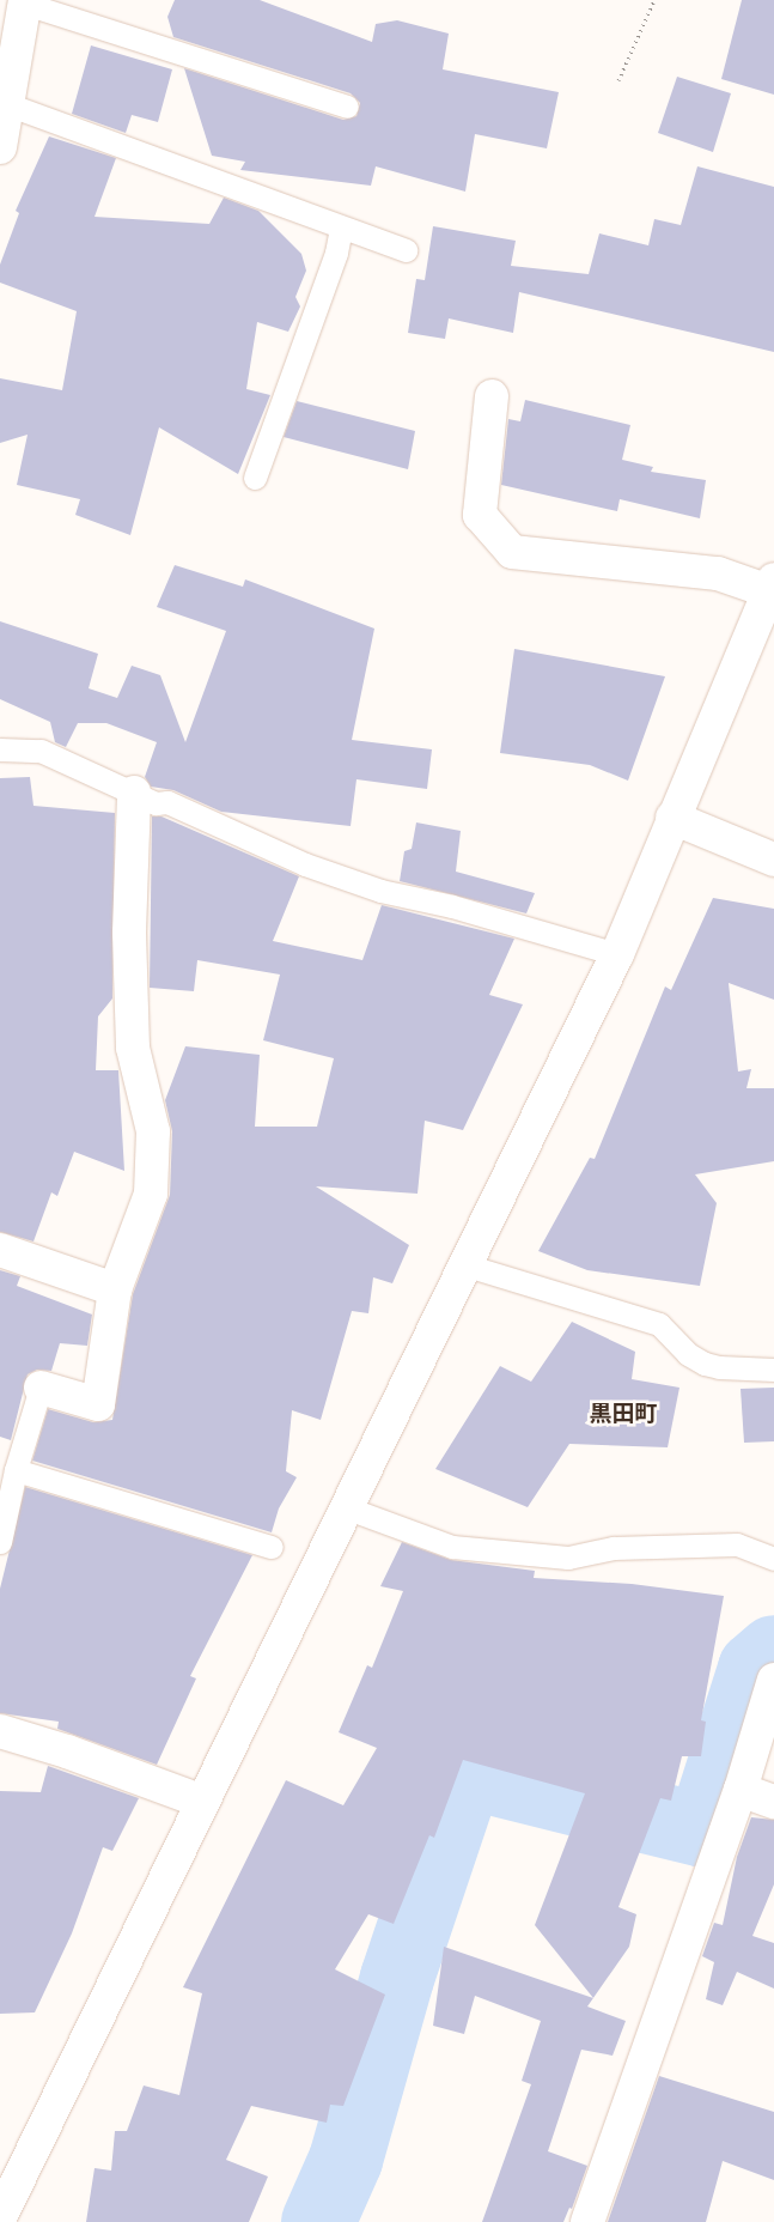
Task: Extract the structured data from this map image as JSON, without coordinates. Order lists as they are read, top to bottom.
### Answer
{
  "districts": ["黒田町"]
}
